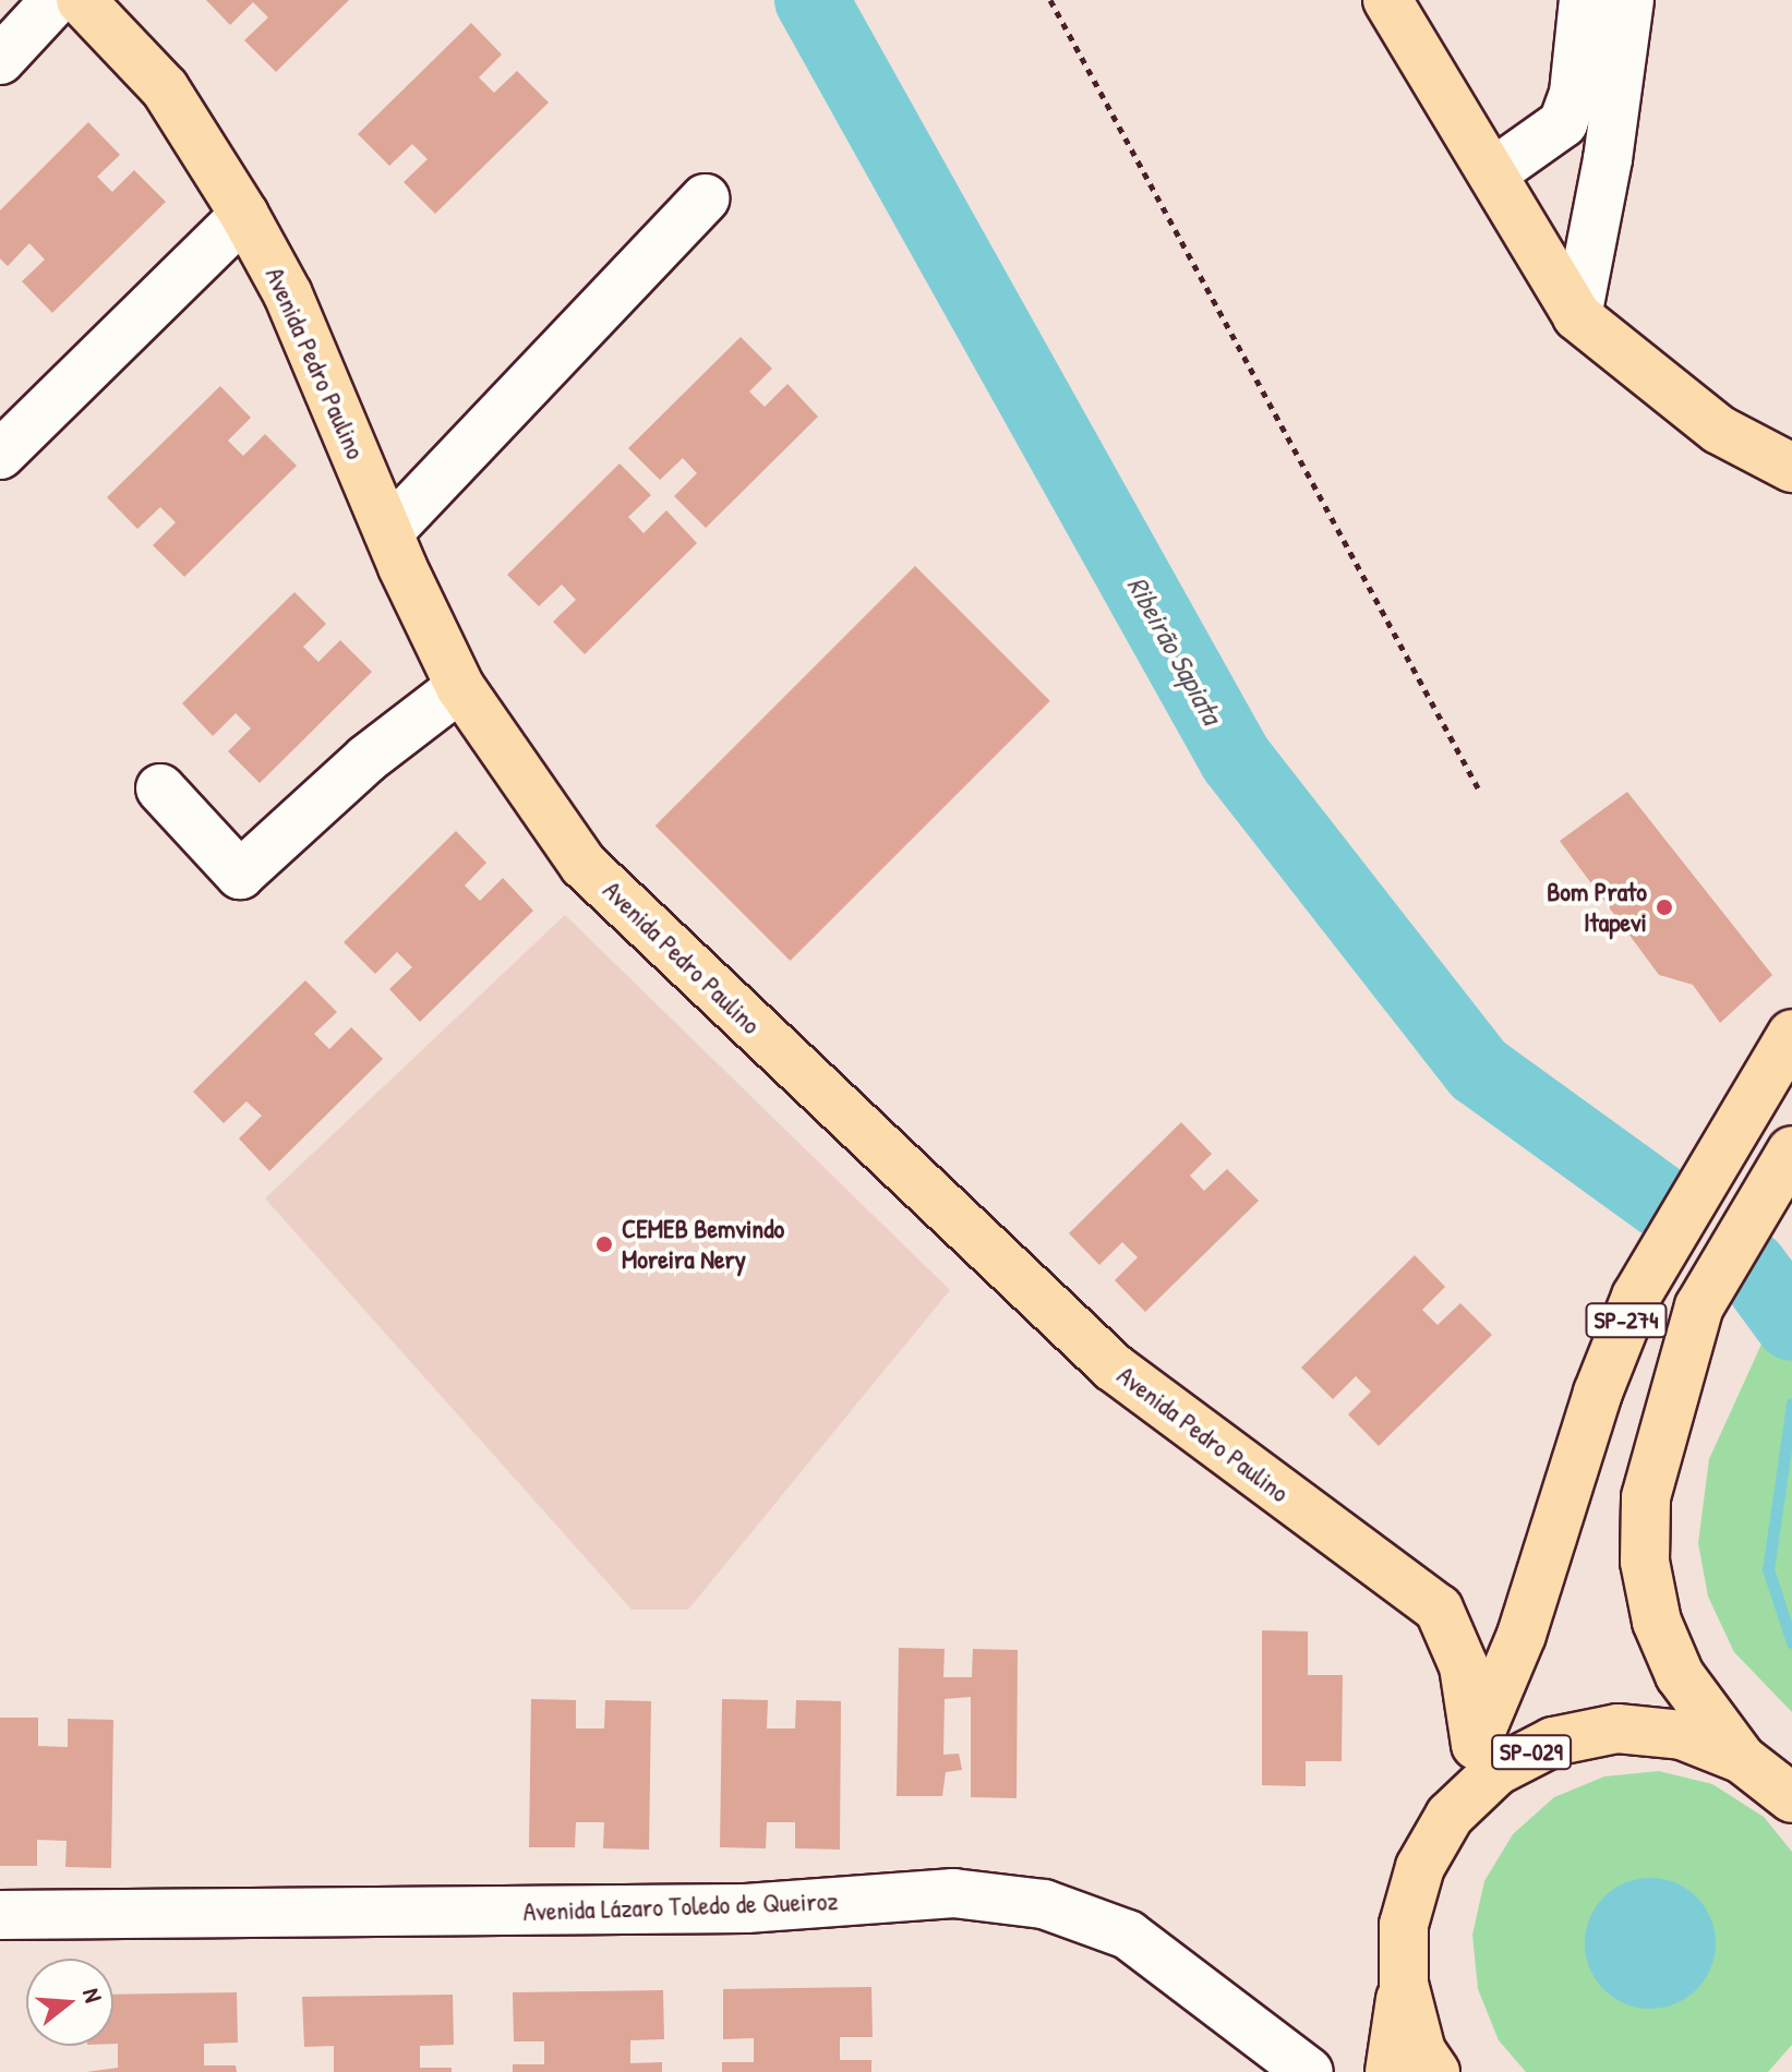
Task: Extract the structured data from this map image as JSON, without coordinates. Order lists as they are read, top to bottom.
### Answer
{
  "streets": {
    "main road": ["Avenida Pedro Paulino", "SP-274", "SP-029"],
    "street": ["Avenida Lázaro Toledo de Queiroz"]
  },
  "crossings": [
    ["Avenida Pedro Paulino", "SP-274"],
    ["SP-274", "SP-029"]
  ],
  "water": ["Ribeirão Sapiata"],
  "places": ["Bom Prato Itapevi", "CEMEB Bemvindo Moreira Nery"],
  "north": "right"
}
